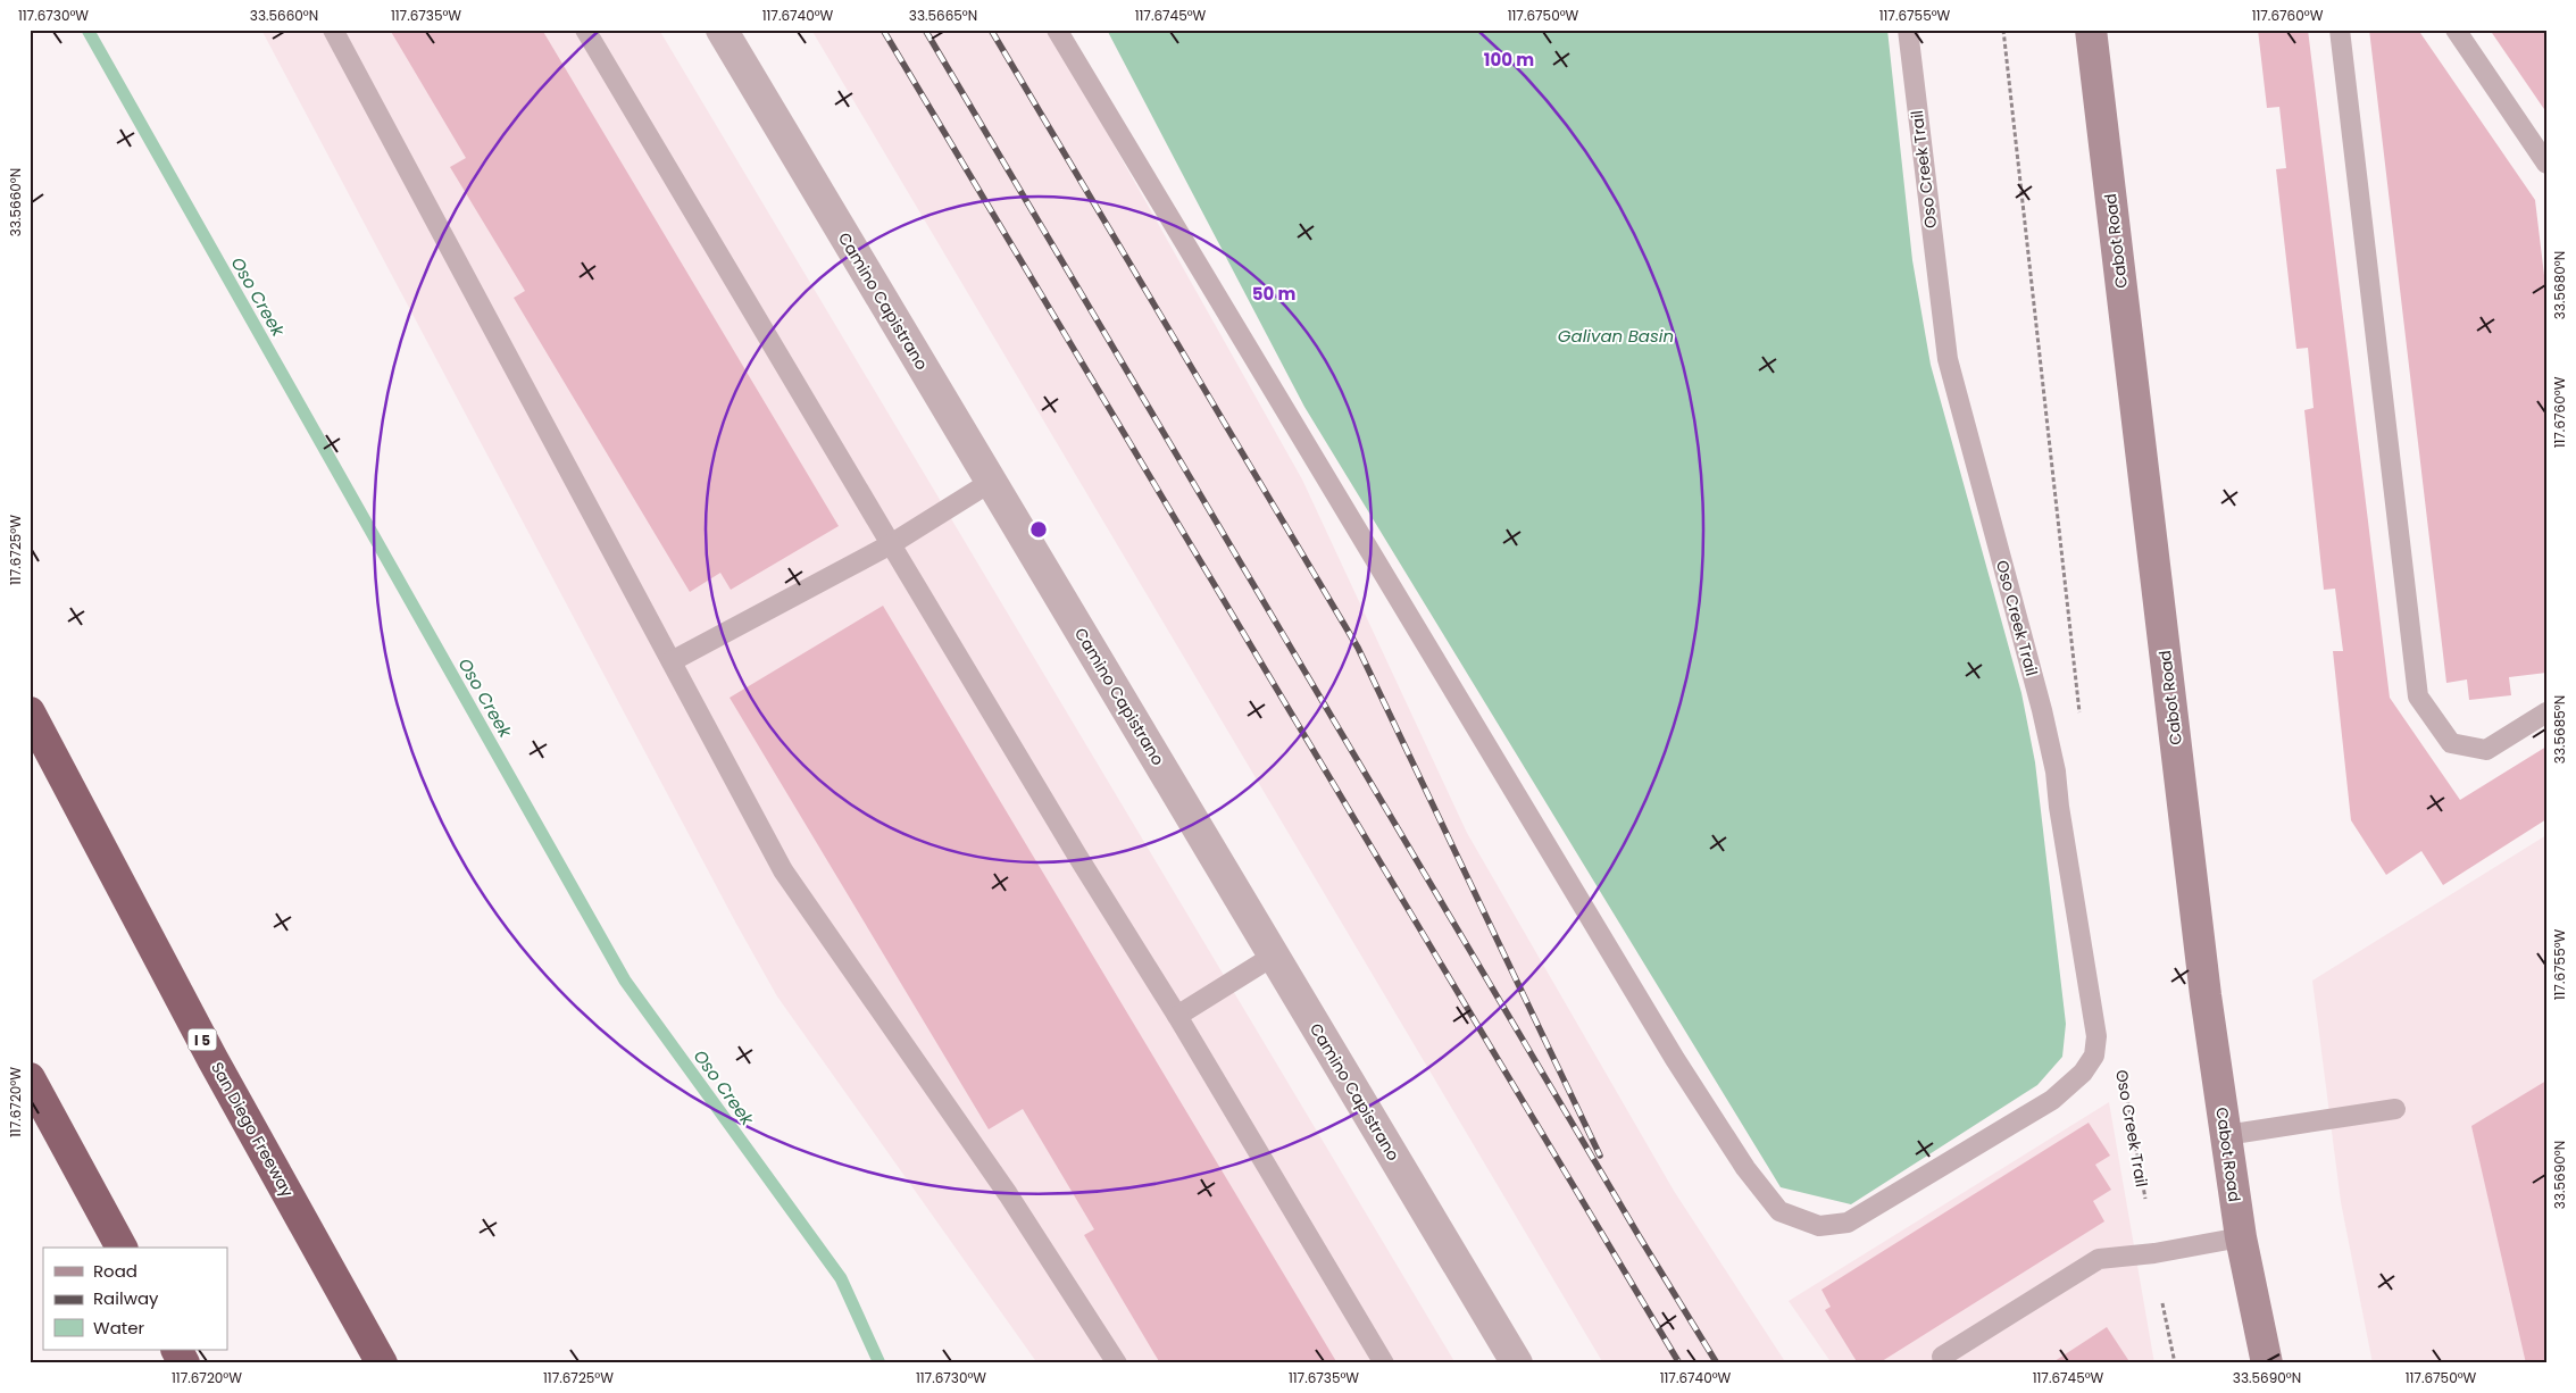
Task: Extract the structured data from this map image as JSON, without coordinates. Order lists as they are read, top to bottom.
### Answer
{
  "streets": {
    "highway": ["I 5", "San Diego Freeway"],
    "main road": ["Cabot Road"],
    "street": ["Camino Capistrano"],
    "lane": ["Oso Creek Trail"]
  },
  "water": ["Oso Creek", "Galivan Basin"],
  "legend": ["Road", "Railway", "Water"],
  "coordinates": [
    "117.6730°W",
    "33.5660°N",
    "117.6735°W",
    "117.6740°W",
    "33.5665°N",
    "117.6745°W",
    "117.6750°W",
    "117.6755°W",
    "117.6760°W",
    "33.5680°N",
    "117.6725°W",
    "33.5685°N",
    "117.6720°W",
    "33.5690°N"
  ],
  "rings": ["100 m", "50 m"]
}
